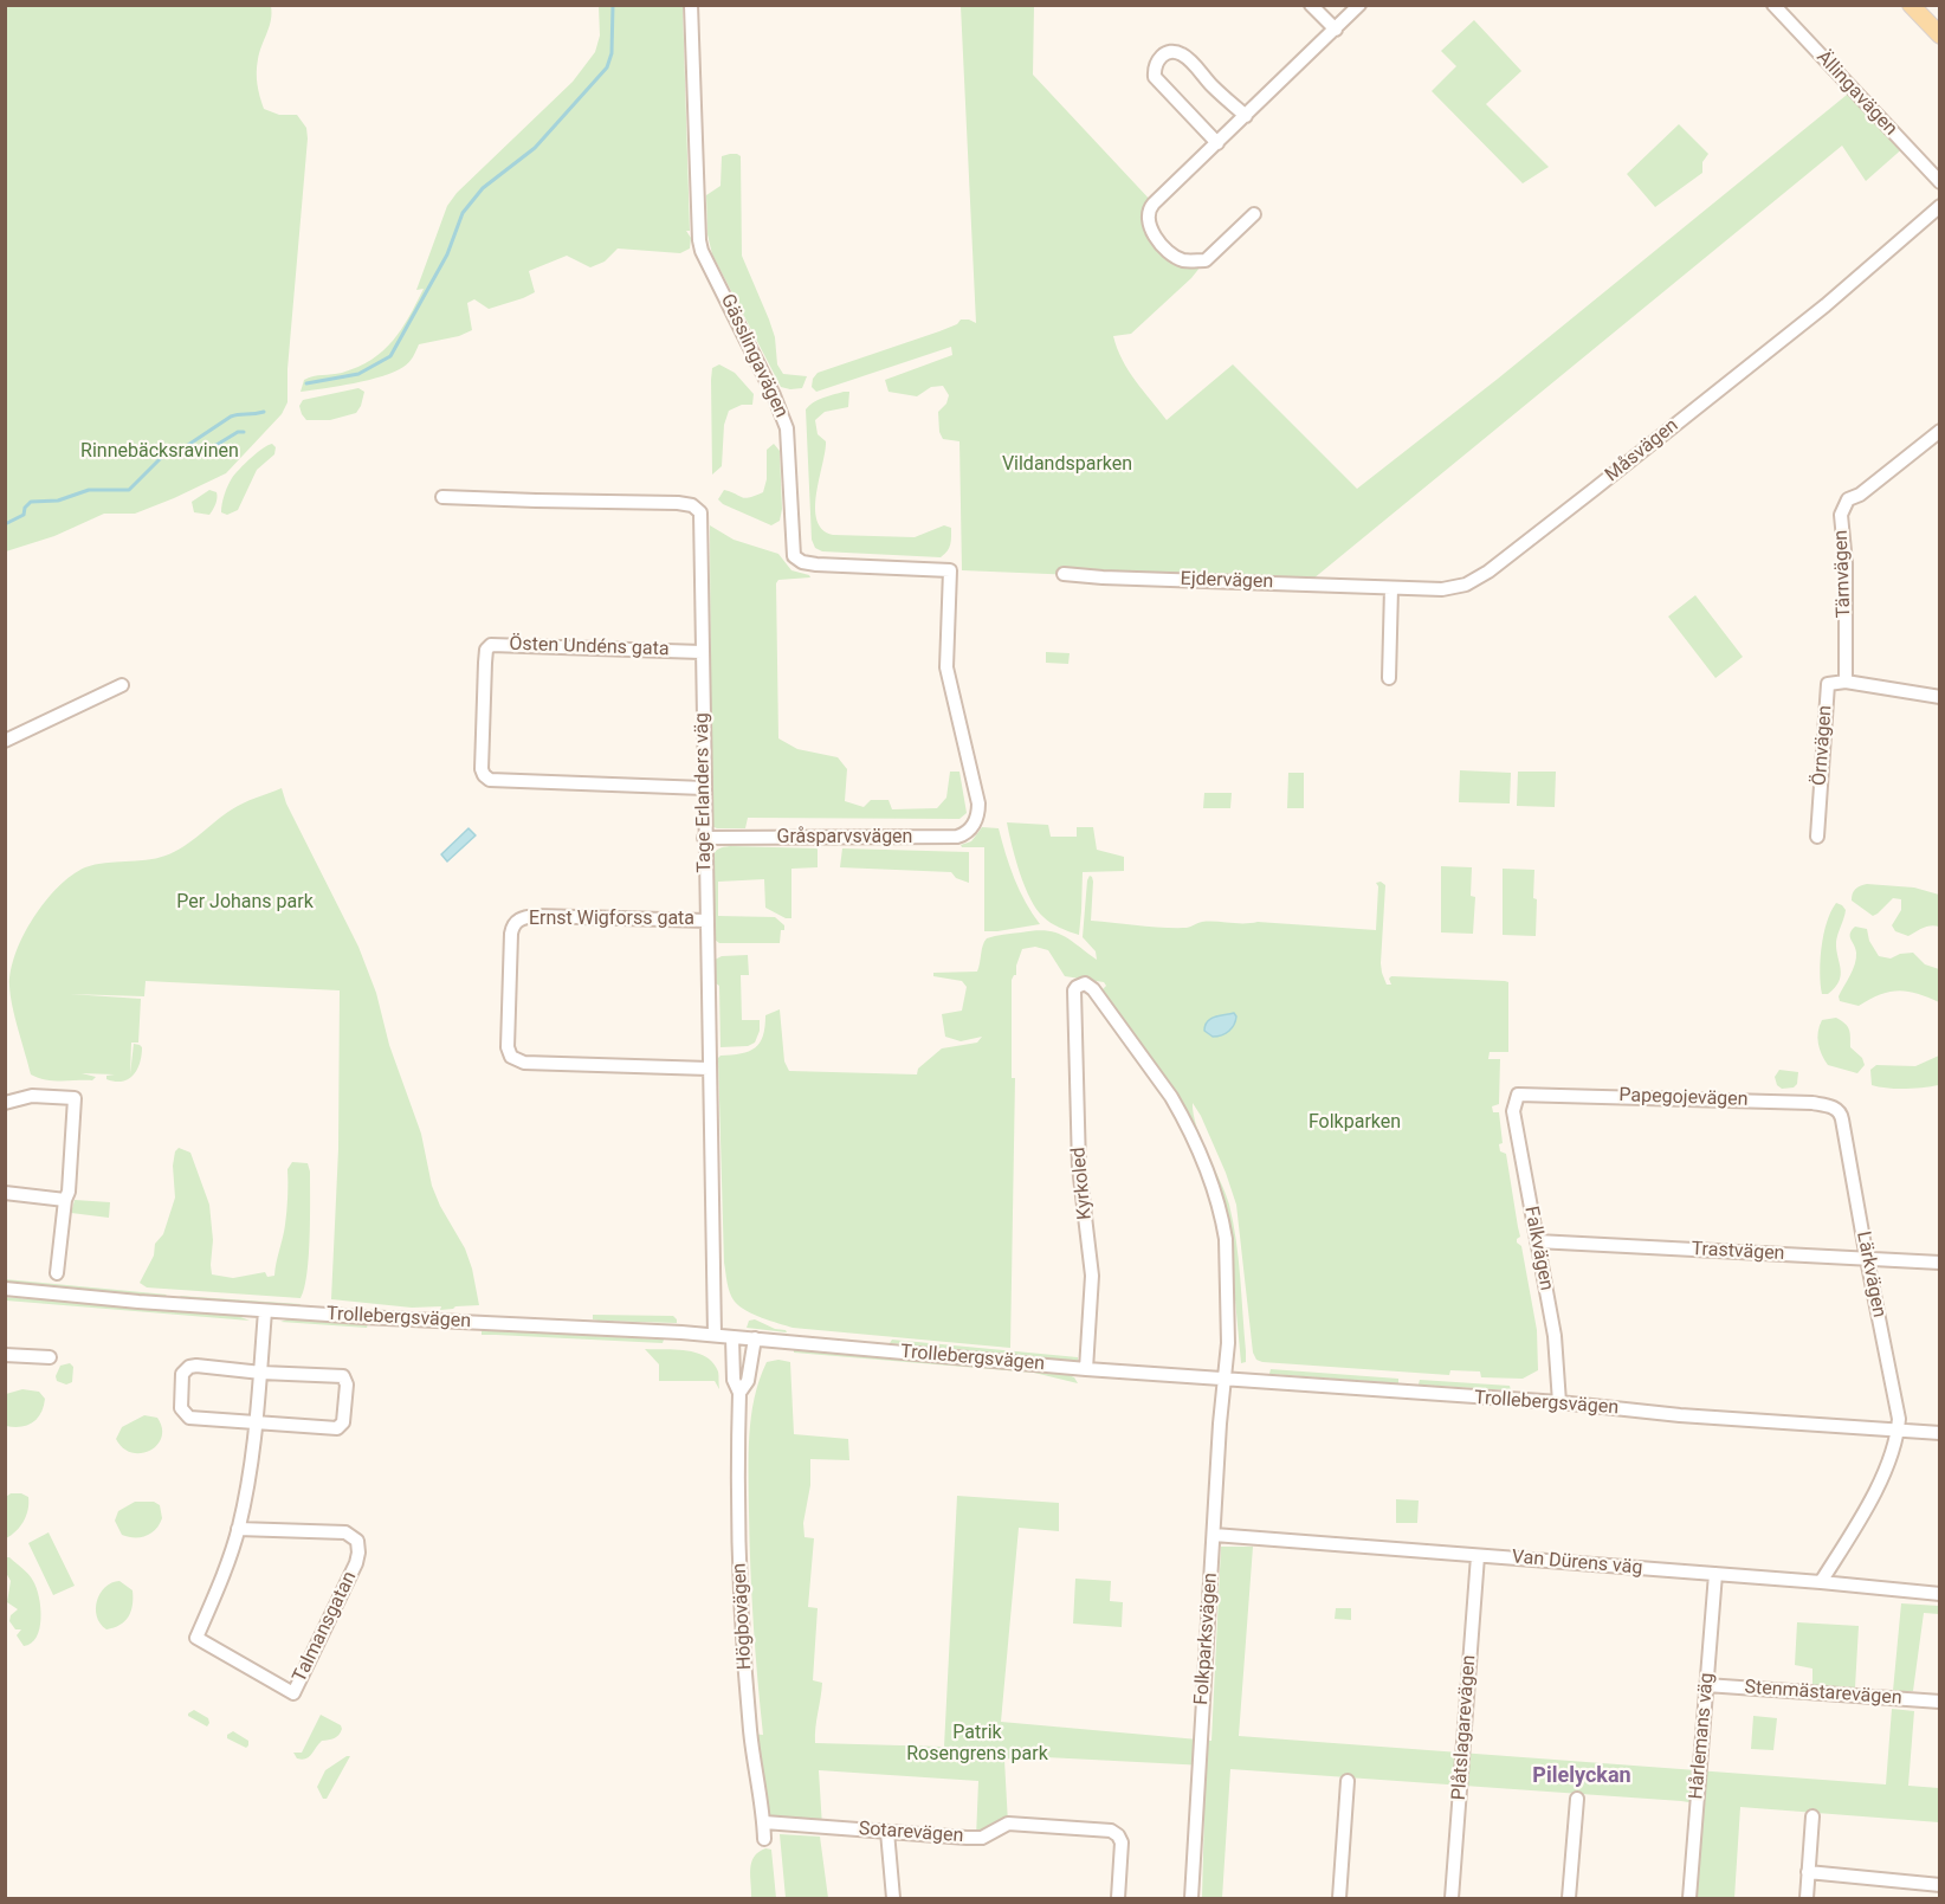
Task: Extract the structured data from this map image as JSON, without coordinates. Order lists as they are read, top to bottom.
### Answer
{
  "streets": {
    "street": [
      "Ällingavägen",
      "Gässlingavägen",
      "Måsvägen",
      "Tärnvägen",
      "Ejdervägen",
      "Östen Undéns gata",
      "Örnvägen",
      "Tage Erlanders väg",
      "Gråsparvsvägen",
      "Ernst Wigforss gata",
      "Papegojevägen",
      "Kyrkoled",
      "Falkvägen",
      "Trastvägen",
      "Lärkvägen",
      "Trollebergsvägen",
      "Van Dürens väg",
      "Högbovägen",
      "Talmansgatan",
      "Folkparksvägen",
      "Stenmästarevägen",
      "Plåtslagarevägen",
      "Hårlemans väg",
      "Sotarevägen"
    ]
  },
  "crossings": [
    ["Gässlingavägen", "Gråsparvsvägen"],
    ["Måsvägen", "Ejdervägen"],
    ["Tärnvägen", "Örnvägen"],
    ["Östen Undéns gata", "Tage Erlanders väg"],
    ["Tage Erlanders väg", "Gråsparvsvägen"],
    ["Tage Erlanders väg", "Ernst Wigforss gata"],
    ["Tage Erlanders väg", "Trollebergsvägen"],
    ["Papegojevägen", "Falkvägen"],
    ["Papegojevägen", "Lärkvägen"],
    ["Kyrkoled", "Trollebergsvägen"],
    ["Kyrkoled", "Folkparksvägen"],
    ["Falkvägen", "Trastvägen"],
    ["Falkvägen", "Trollebergsvägen"],
    ["Trastvägen", "Lärkvägen"],
    ["Lärkvägen", "Trollebergsvägen"],
    ["Trollebergsvägen", "Högbovägen"],
    ["Trollebergsvägen", "Talmansgatan"],
    ["Trollebergsvägen", "Folkparksvägen"],
    ["Van Dürens väg", "Folkparksvägen"],
    ["Van Dürens väg", "Plåtslagarevägen"],
    ["Van Dürens väg", "Hårlemans väg"],
    ["Högbovägen", "Sotarevägen"],
    ["Stenmästarevägen", "Hårlemans väg"]
  ],
  "districts": ["Pilelyckan"],
  "parks": [
    "Rinnebäcksravinen",
    "Vildandsparken",
    "Per Johans park",
    "Folkparken",
    "Patrik Rosengrens park"
  ]
}
